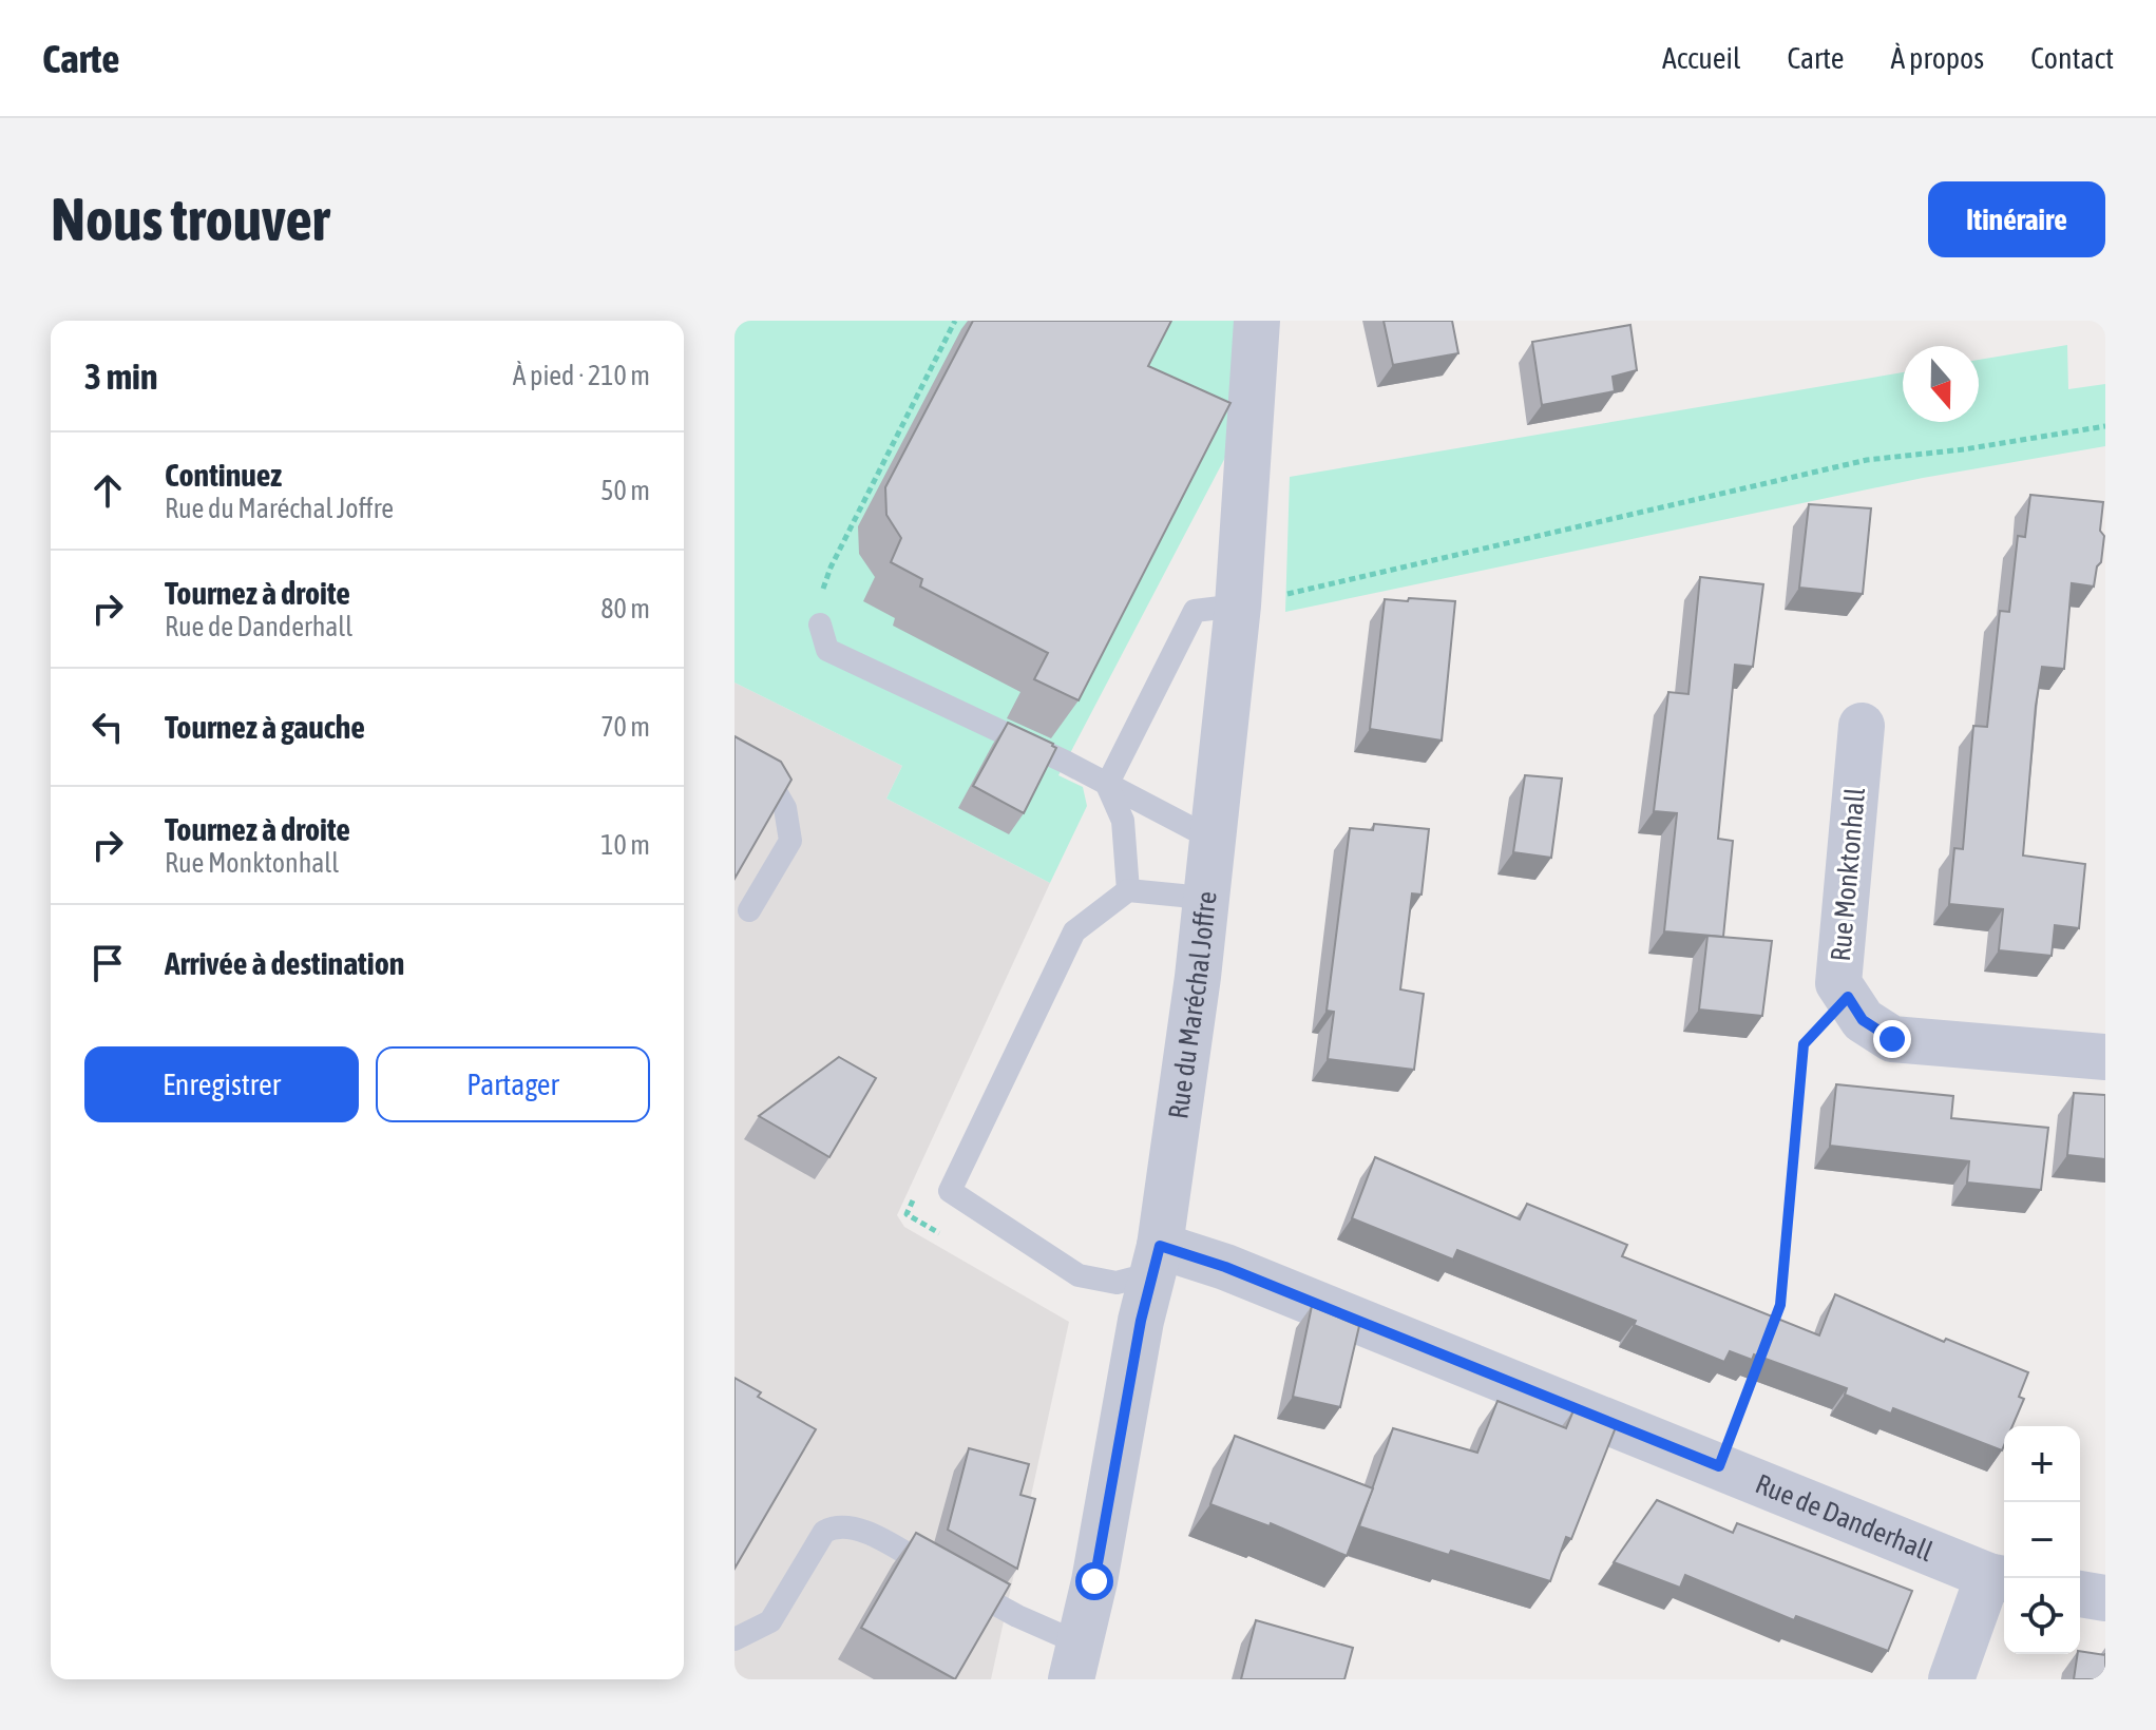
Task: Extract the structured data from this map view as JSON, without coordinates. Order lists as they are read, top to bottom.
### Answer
{
  "streets": {
    "street": ["Rue Monktonhall", "Rue du Maréchal Joffre", "Rue de Danderhall"]
  },
  "crossings": [
    ["Rue du Maréchal Joffre", "Rue de Danderhall"]
  ],
  "north": "bottom",
  "page": {
    "header": "Carte",
    "nav": [
      "Accueil",
      "Carte",
      "À propos",
      "Contact"
    ],
    "buttons": [
      "Itinéraire",
      ["Enregistrer", "Partager"]
    ],
    "title": "Nous trouver",
    "heading": ["3 min", "À pied · 210 m"],
    "list": [
      ["Continuez", "Rue du Maréchal Joffre", "50 m"],
      ["Tournez à droite", "Rue de Danderhall", "80 m"],
      ["Tournez à gauche", "70 m"],
      ["Tournez à droite", "Rue Monktonhall", "10 m"],
      "Arrivée à destination"
    ],
    "map_buttons": ["+", "−"]
  }
}
